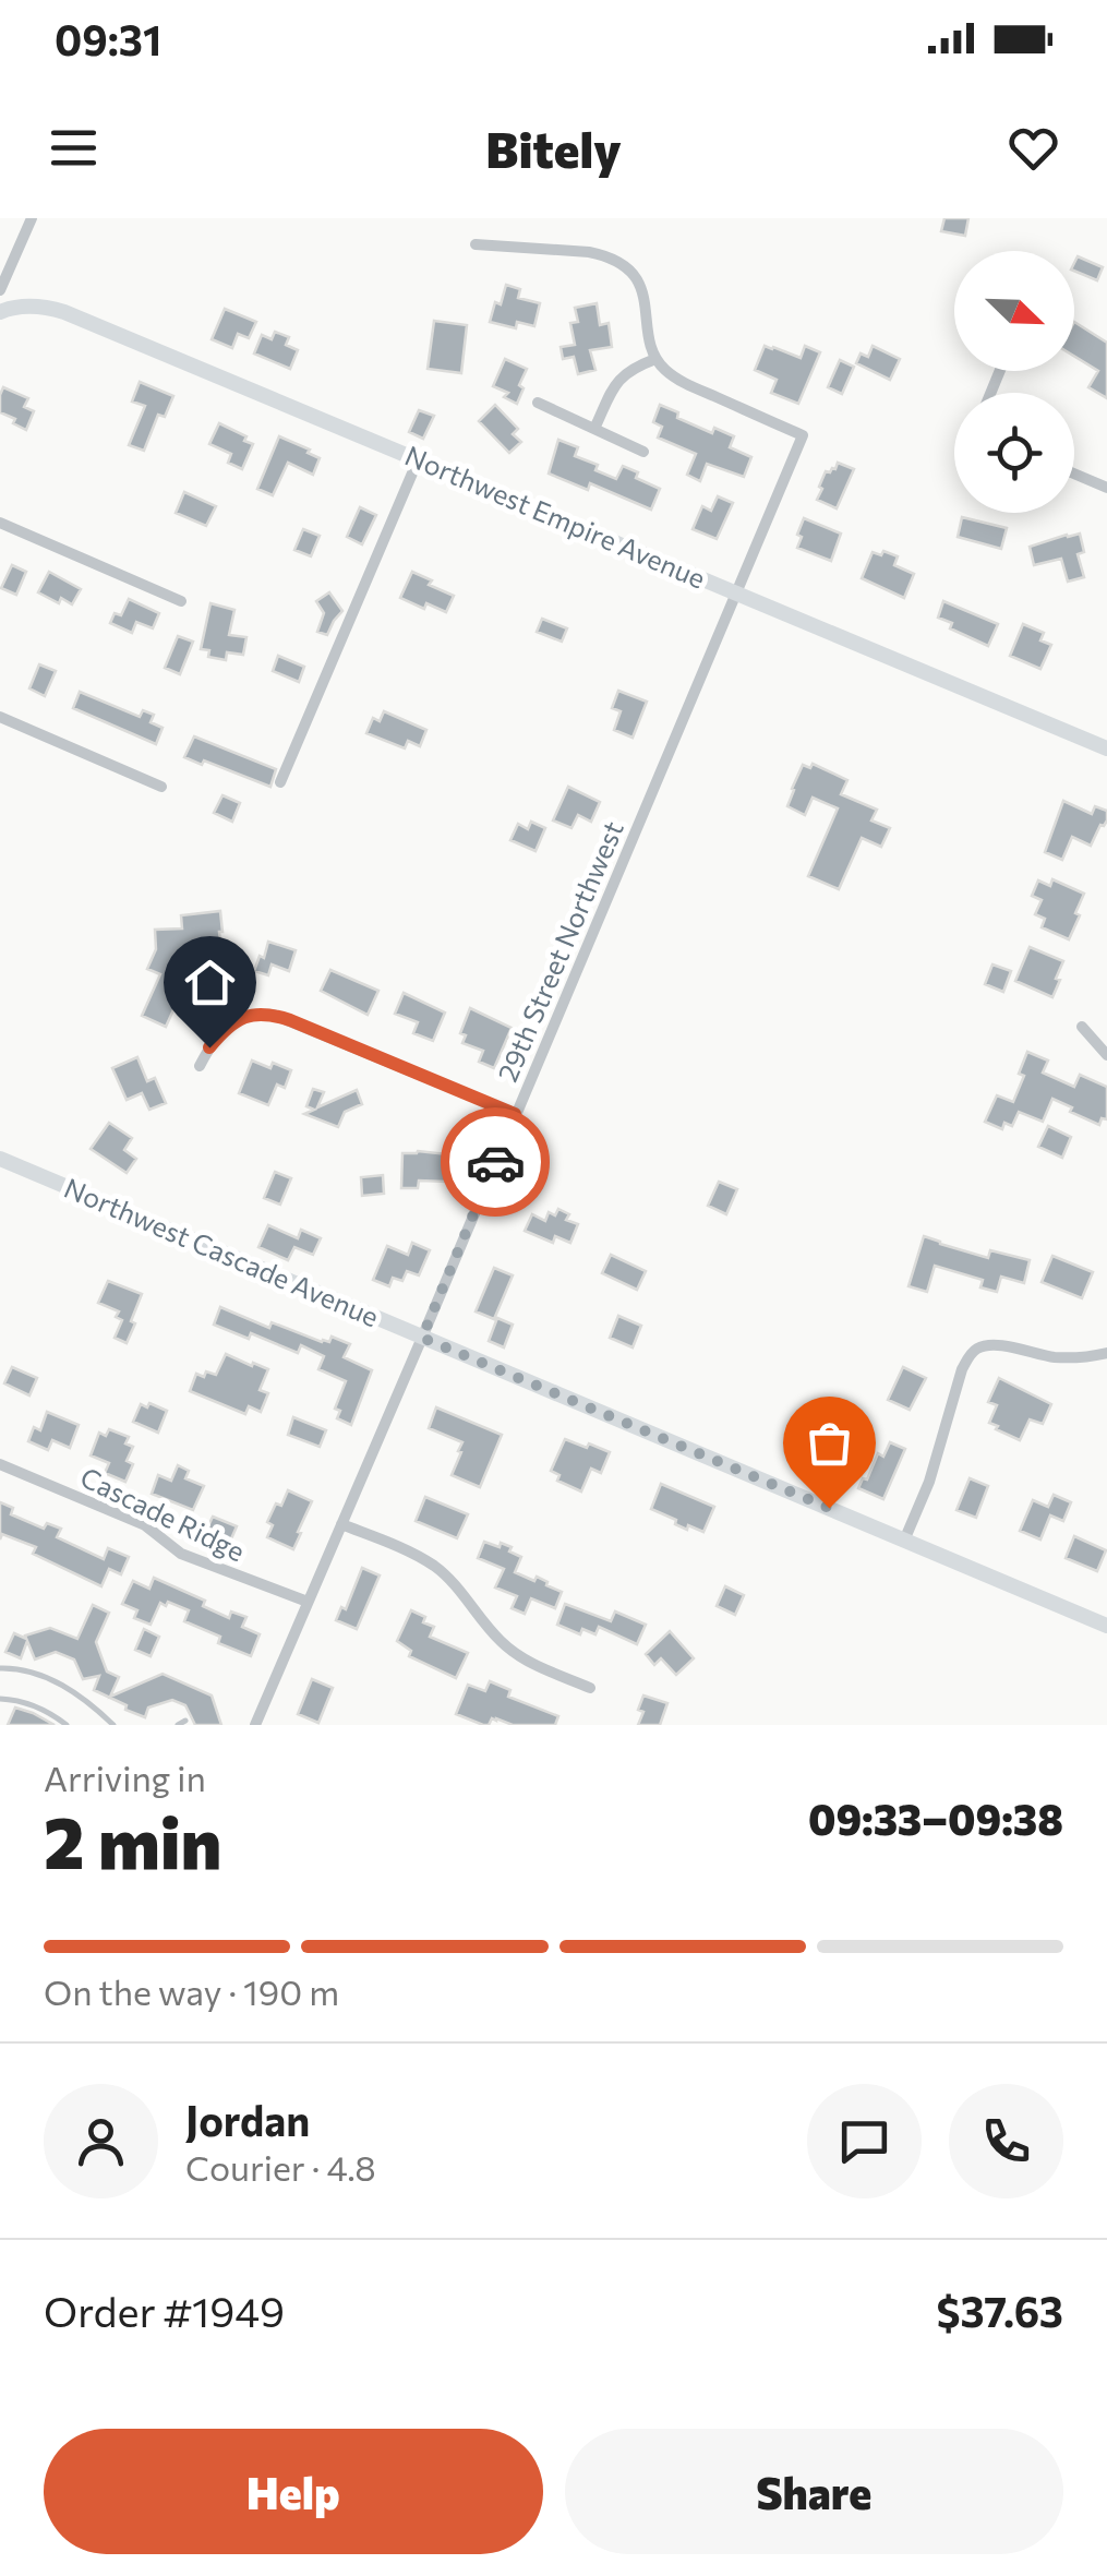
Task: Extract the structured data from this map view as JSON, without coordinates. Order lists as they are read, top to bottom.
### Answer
{
  "streets": {
    "street": [
      "Northwest Empire Avenue",
      "29th Street Northwest",
      "Northwest Cascade Avenue",
      "Cascade Ridge"
    ]
  },
  "crossings": [
    ["Northwest Empire Avenue", "29th Street Northwest"],
    ["29th Street Northwest", "Northwest Cascade Avenue"],
    ["29th Street Northwest", "Cascade Ridge"]
  ],
  "north": "bottom right",
  "page": {
    "status": "09:31",
    "header": "Bitely",
    "heading": ["2 min", "Arriving in", "09:33–09:38"],
    "panel": [
      "Jordan",
      "Courier · 4.8",
      "Order #1949",
      "$37.63"
    ],
    "bar": "On the way · 190 m",
    "buttons": ["Help", "Share"]
  }
}
